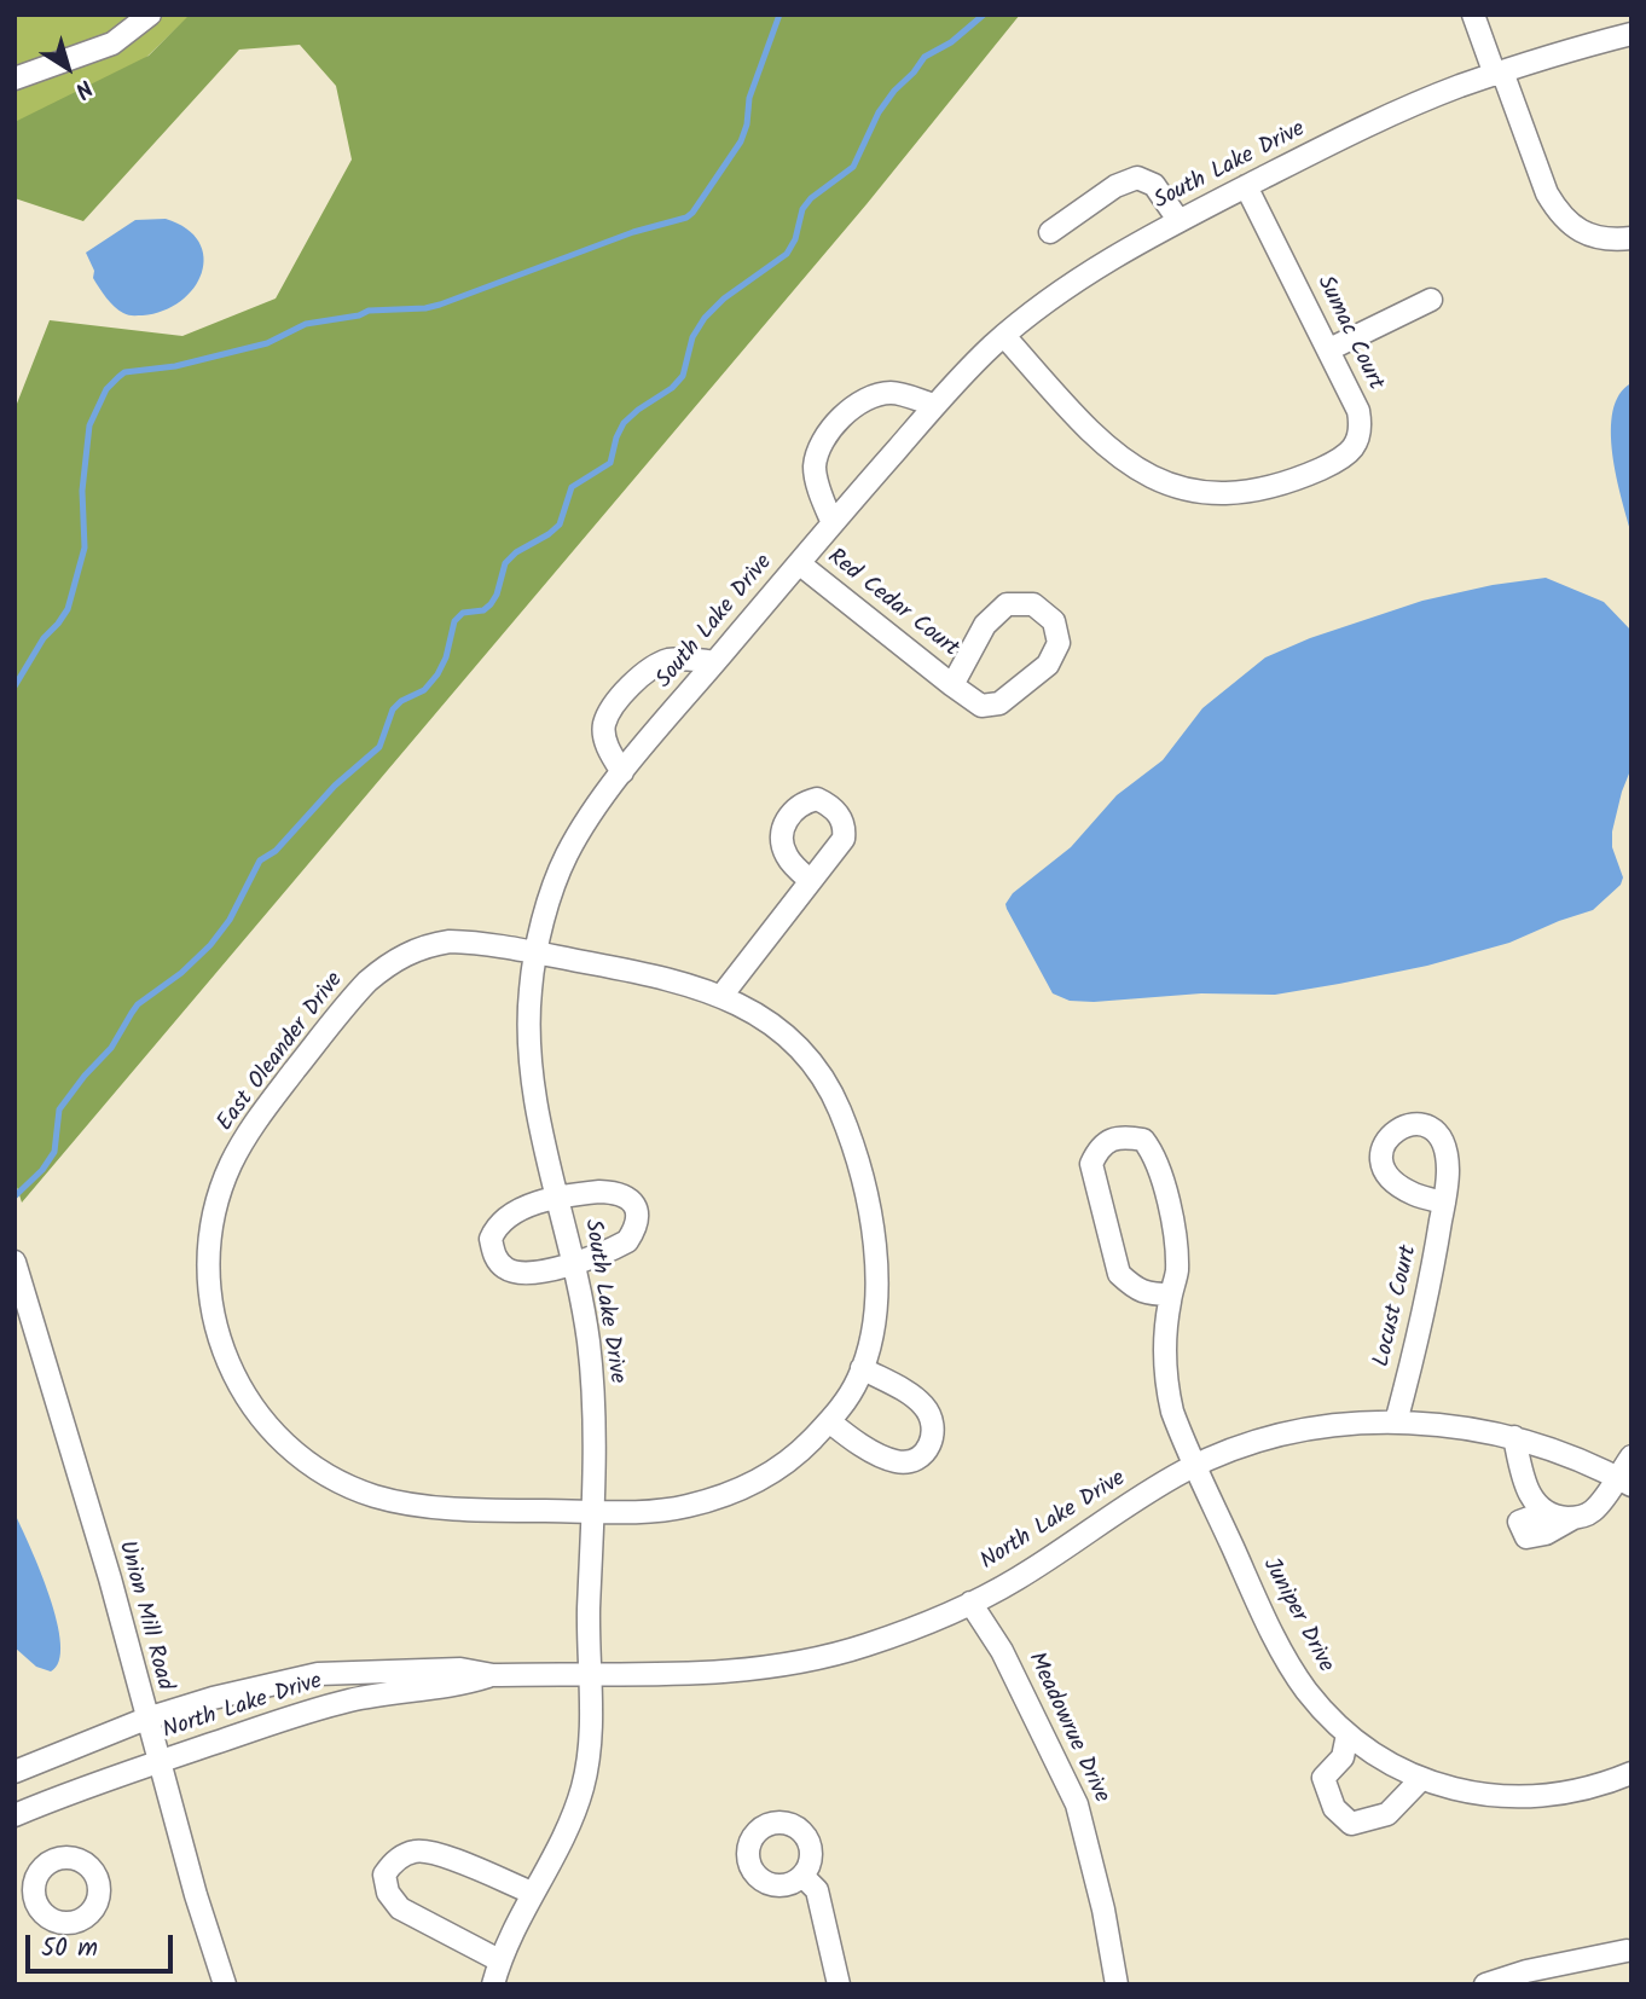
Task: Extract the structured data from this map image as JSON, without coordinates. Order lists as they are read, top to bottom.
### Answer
{
  "streets": {
    "street": [
      "South Lake Drive",
      "Sumac Court",
      "Red Cedar Court",
      "East Oleander Drive",
      "Locust Court",
      "North Lake Drive",
      "Union Mill Road",
      "Juniper Drive",
      "Meadowrue Drive"
    ]
  },
  "crossings": [
    ["South Lake Drive", "Sumac Court"],
    ["South Lake Drive", "Red Cedar Court"],
    ["South Lake Drive", "East Oleander Drive"],
    ["South Lake Drive", "North Lake Drive"],
    ["Locust Court", "North Lake Drive"],
    ["North Lake Drive", "Union Mill Road"],
    ["North Lake Drive", "Juniper Drive"],
    ["North Lake Drive", "Meadowrue Drive"]
  ],
  "scale_bar": "50 m",
  "north": "bottom right"
}
